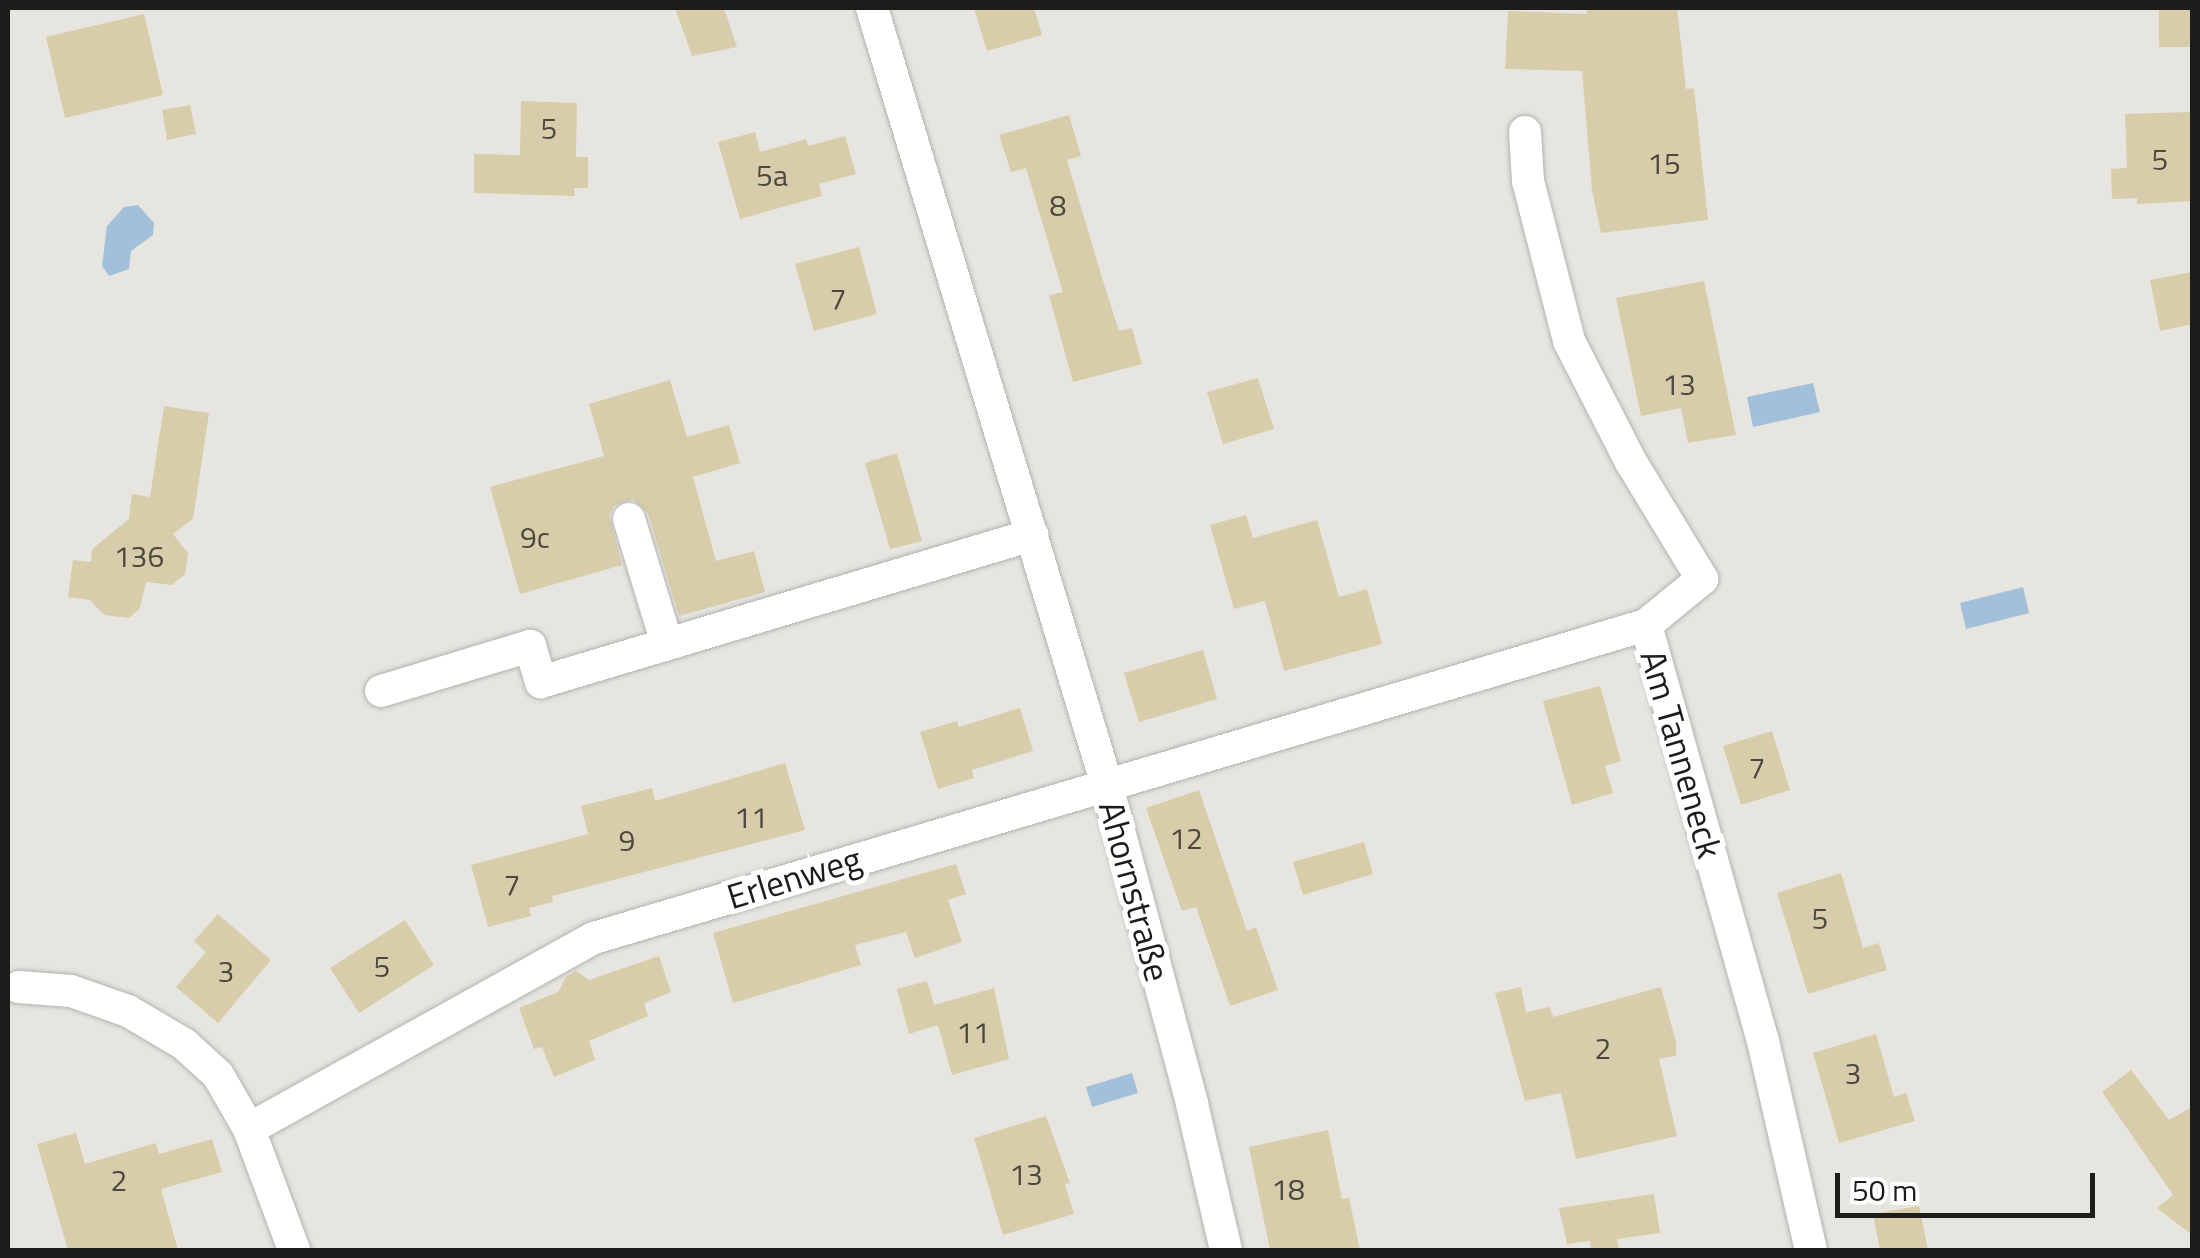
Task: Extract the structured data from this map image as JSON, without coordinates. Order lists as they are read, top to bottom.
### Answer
{
  "streets": {
    "street": ["Am Tanneneck", "Erlenweg", "Ahornstraße"]
  },
  "crossings": [
    ["Am Tanneneck", "Erlenweg"],
    ["Erlenweg", "Ahornstraße"]
  ],
  "house_numbers": [
    "5",
    "5",
    "15",
    "5a",
    "8",
    "7",
    "13",
    "9c",
    "136",
    "7",
    "11",
    "12",
    "9",
    "7",
    "5",
    "5",
    "3",
    "11",
    "2",
    "3",
    "13",
    "2",
    "18"
  ],
  "scale_bar": "50 m"
}
